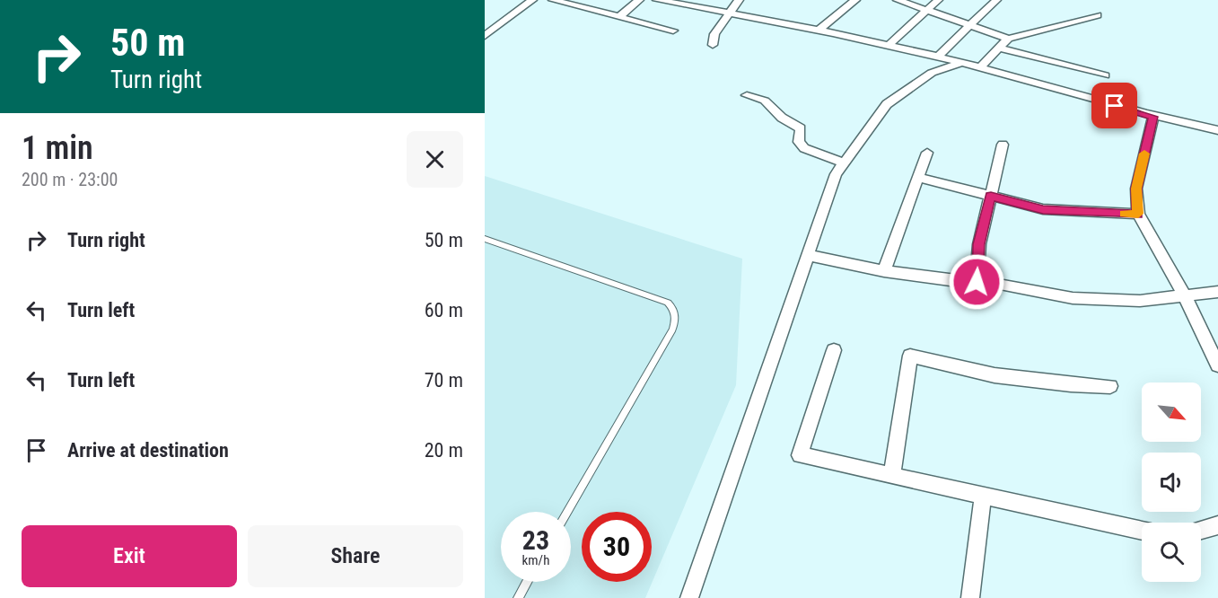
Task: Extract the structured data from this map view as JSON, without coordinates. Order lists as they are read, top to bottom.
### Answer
{
  "north": "bottom right",
  "page": {
    "turn": ["50 m", "Turn right"],
    "heading": ["1 min", "200 m · 23:00"],
    "list": [
      {
        "name": "Turn right",
        "value": "50 m"
      },
      {
        "name": "Turn left",
        "value": "60 m"
      },
      {
        "name": "Turn left",
        "value": "70 m"
      },
      {
        "name": "Arrive at destination",
        "value": "20 m"
      }
    ],
    "speed": "23 km/h",
    "limit": "30",
    "buttons": ["Exit", "Share"]
  }
}
